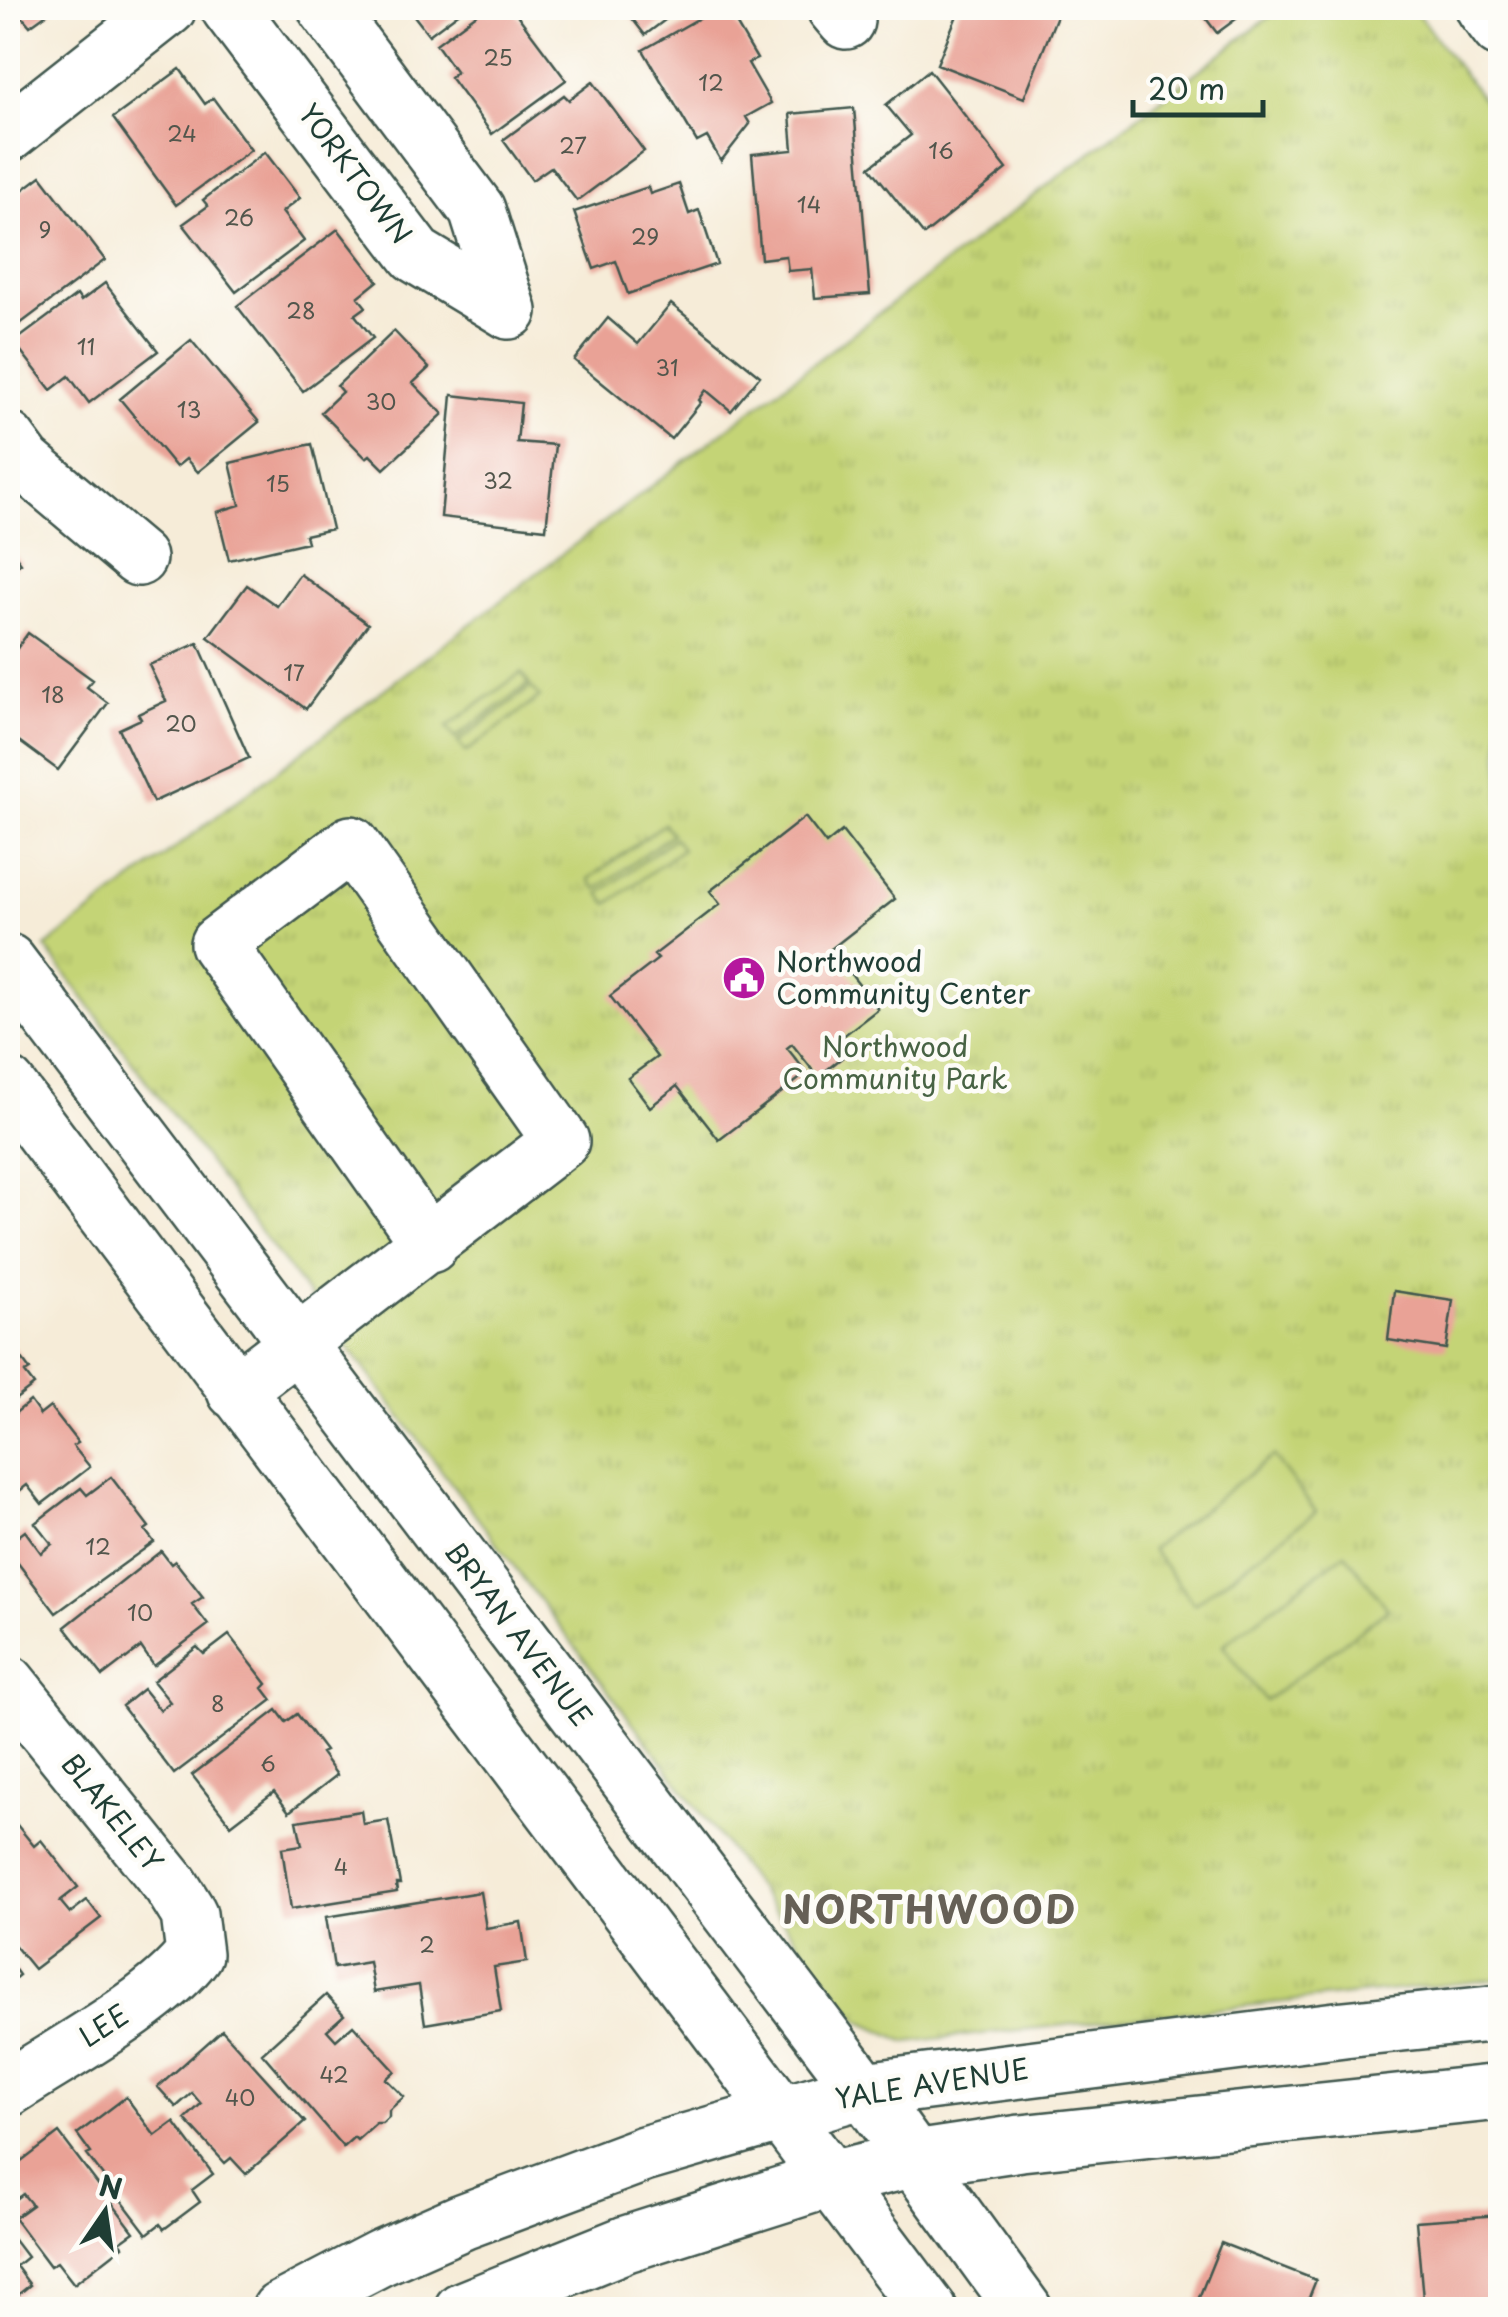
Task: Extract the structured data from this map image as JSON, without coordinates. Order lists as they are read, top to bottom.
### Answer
{
  "streets": {
    "main road": [
      "YORKTOWN",
      "BRYAN AVENUE",
      "BLAKELEY",
      "LEE",
      "YALE AVENUE"
    ]
  },
  "crossings": [
    ["BRYAN AVENUE", "YALE AVENUE"],
    ["BLAKELEY", "LEE"]
  ],
  "districts": ["NORTHWOOD"],
  "parks": ["Northwood Community Park"],
  "places": {
    "public building": ["Northwood Community Center"]
  },
  "house_numbers": [
    "25",
    "12",
    "24",
    "27",
    "16",
    "14",
    "26",
    "9",
    "29",
    "28",
    "11",
    "31",
    "30",
    "13",
    "32",
    "15",
    "17",
    "18",
    "20",
    "12",
    "10",
    "8",
    "6",
    "4",
    "2",
    "42",
    "40"
  ],
  "scale_bar": "20 m",
  "north": "top"
}
